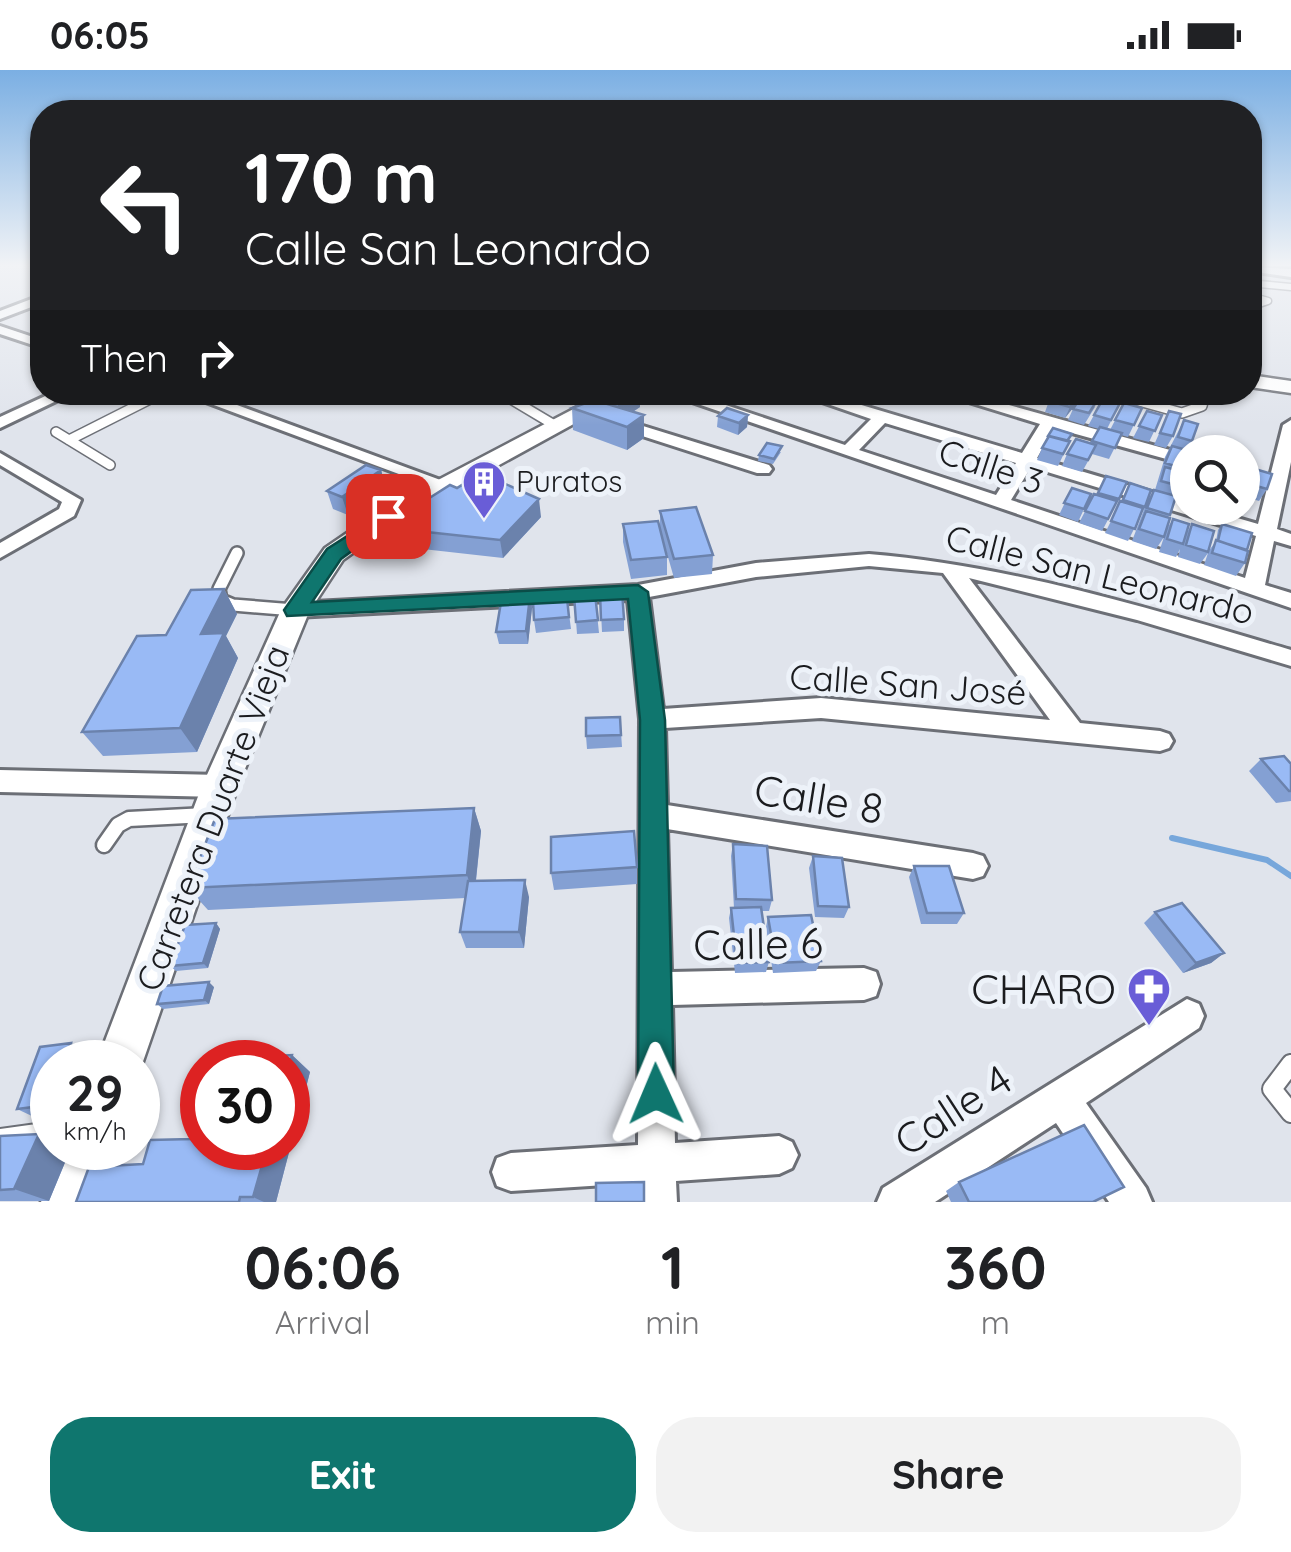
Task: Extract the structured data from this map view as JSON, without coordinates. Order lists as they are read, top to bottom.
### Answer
{
  "streets": {
    "main road": ["Carretera Duarte Vieja"],
    "street": [
      "Calle 3",
      "Calle San Leonardo",
      "Calle San José",
      "Calle 8",
      "Calle 6",
      "Calle 4"
    ]
  },
  "crossings": [
    ["Calle San Leonardo", "Carretera Duarte Vieja"]
  ],
  "places": {
    "building": ["Puratos"],
    "pharmacy": ["CHARO"]
  },
  "page": {
    "status": "06:05",
    "turn": ["170 m", "Calle San Leonardo"],
    "then": "Then",
    "speed": "29 km/h",
    "limit": "30",
    "eta": [
      "06:06",
      "Arrival",
      "1",
      "min",
      "360",
      "m"
    ],
    "buttons": ["Exit", "Share"]
  }
}
